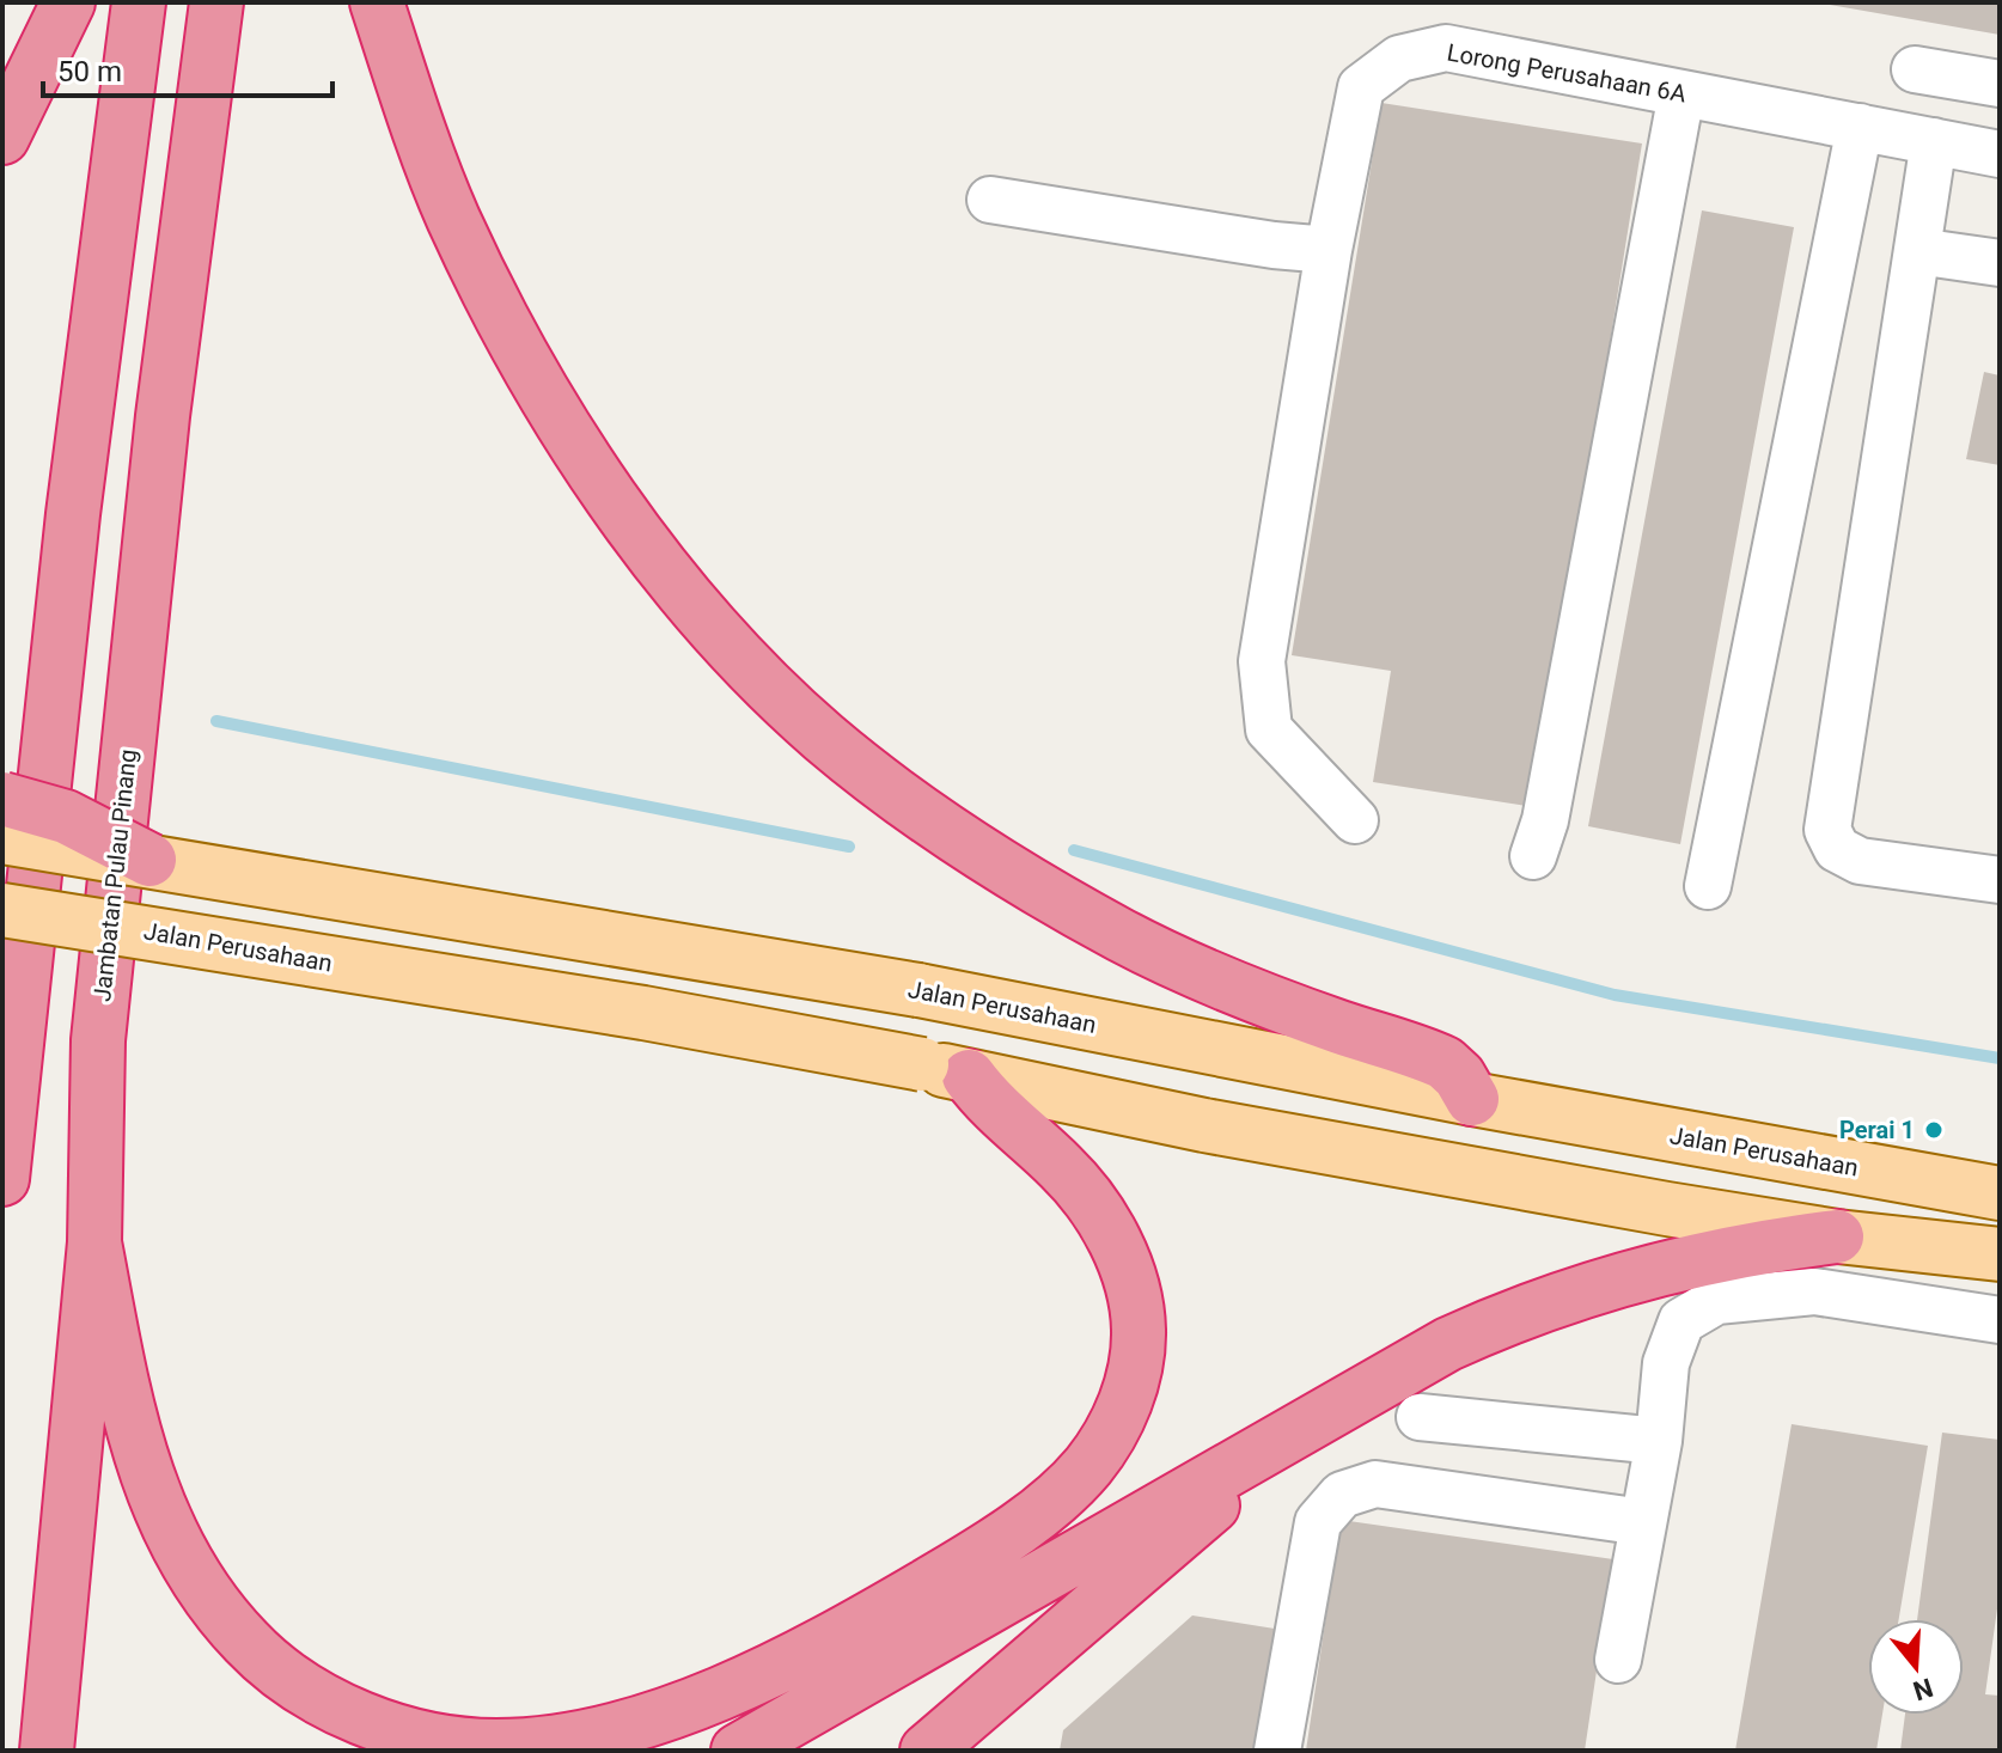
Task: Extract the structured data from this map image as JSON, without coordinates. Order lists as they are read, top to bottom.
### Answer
{
  "streets": {
    "highway": ["Jambatan Pulau Pinang"],
    "main road": ["Jalan Perusahaan"],
    "street": ["Lorong Perusahaan 6A"]
  },
  "places": ["Perai 1"],
  "scale_bar": "50 m",
  "north": "bottom"
}
